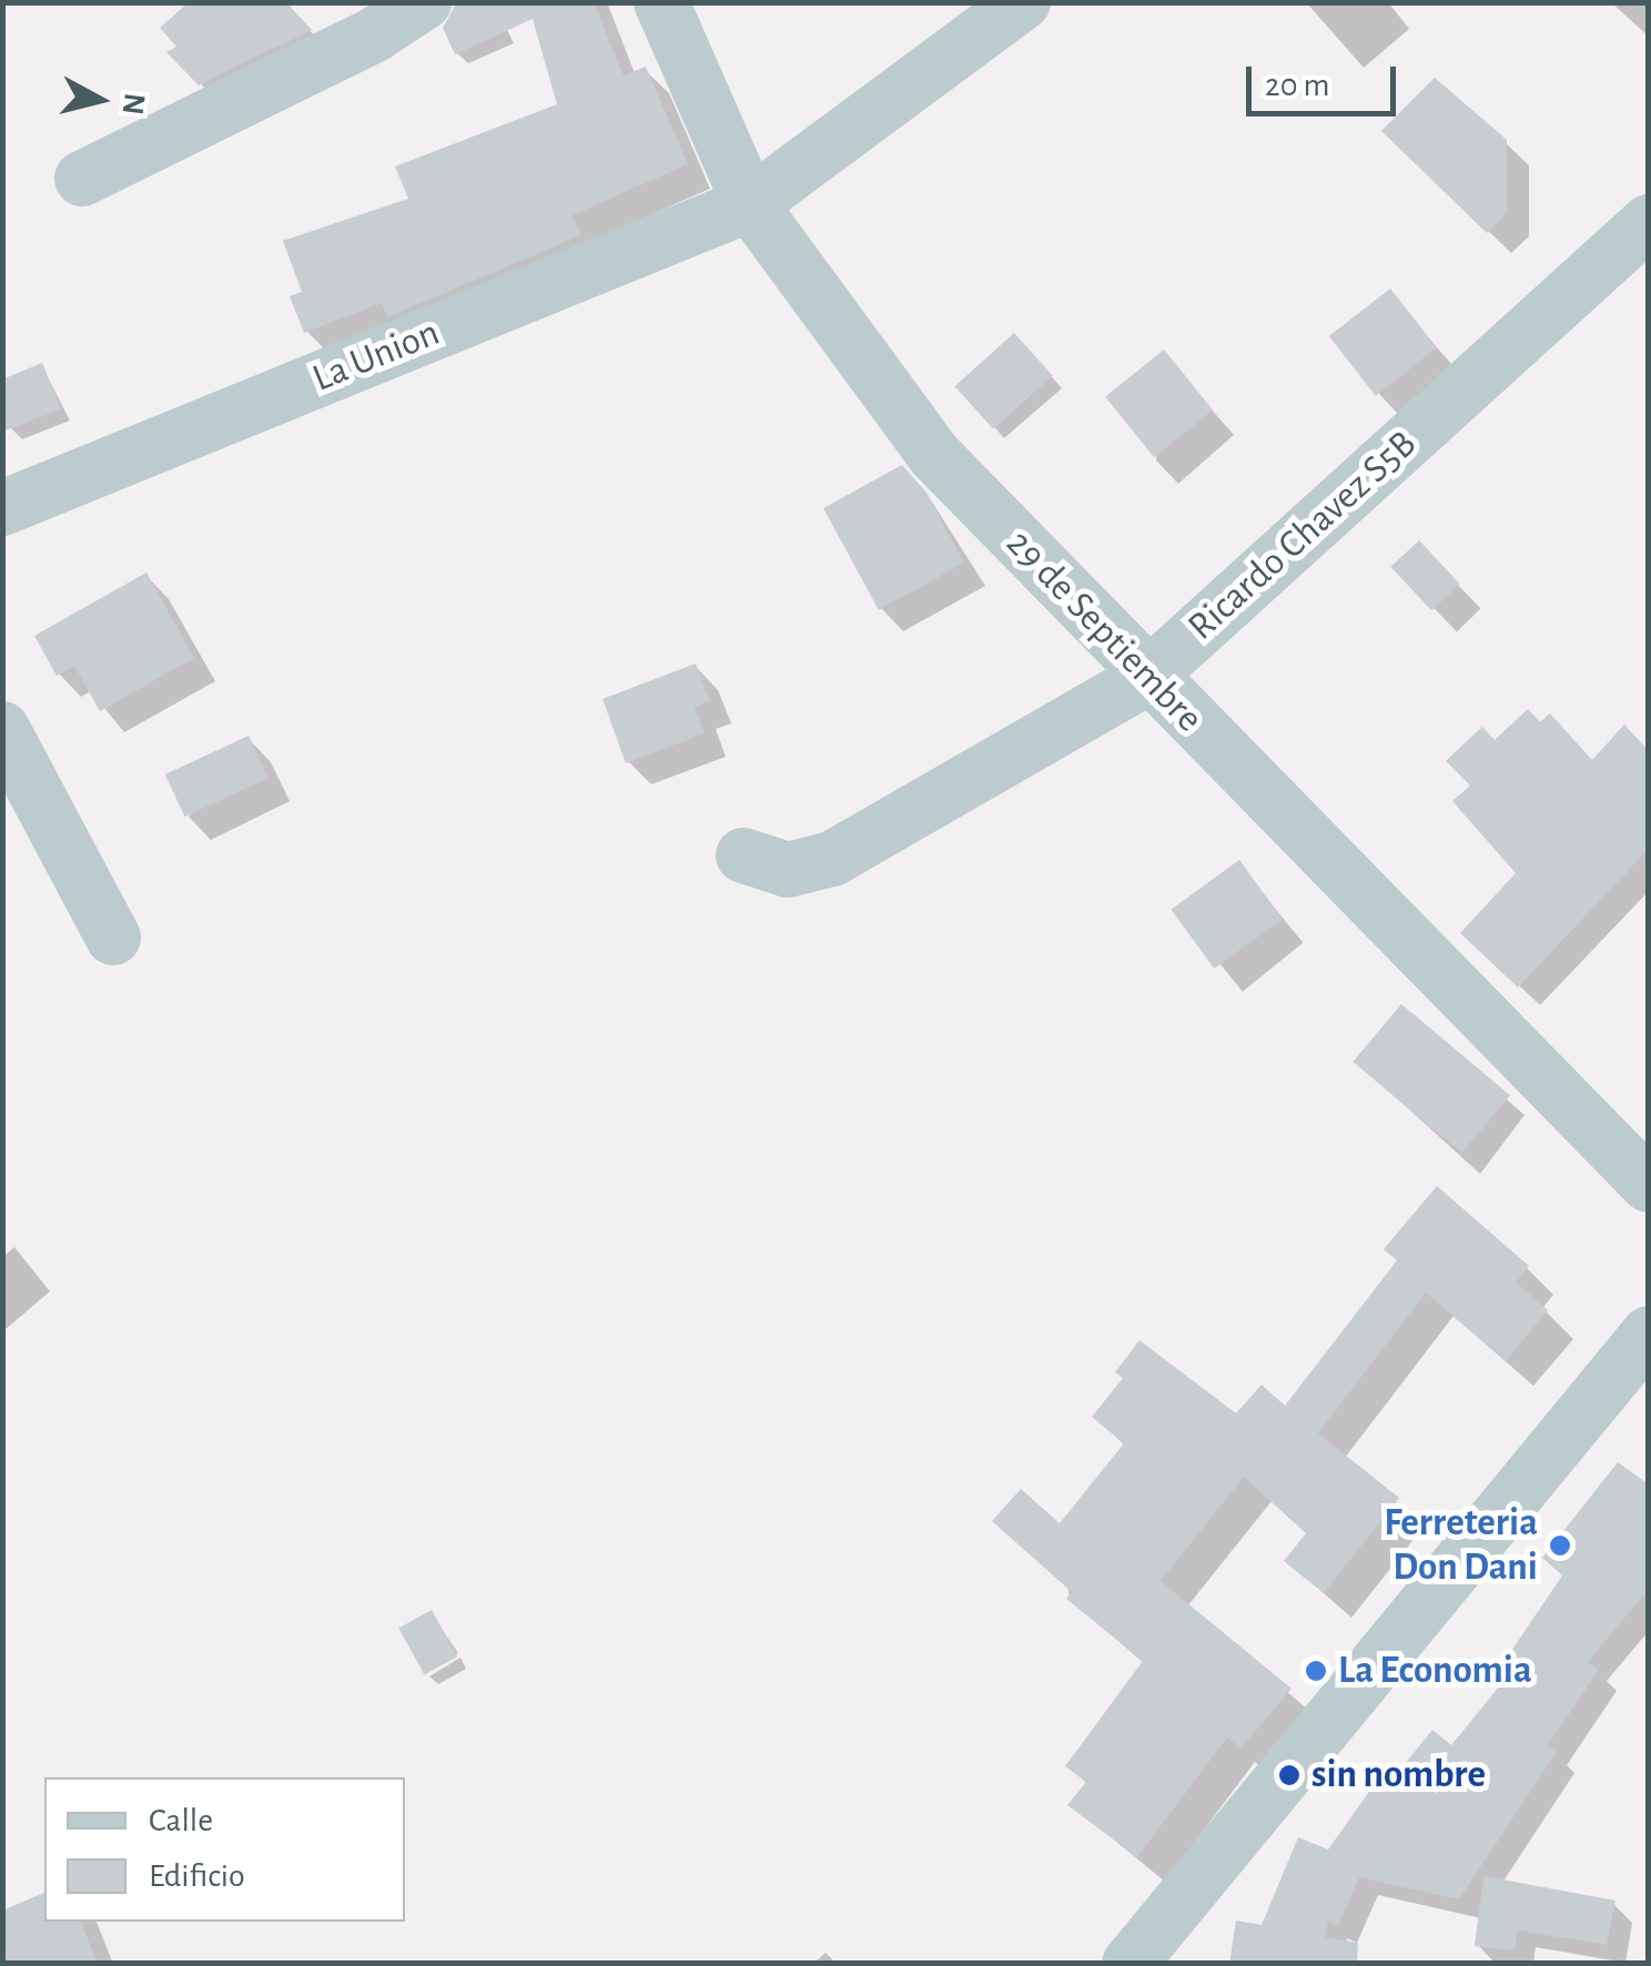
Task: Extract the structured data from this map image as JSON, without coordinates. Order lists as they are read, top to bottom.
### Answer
{
  "streets": {
    "street": ["La Union", "Ricardo Chavez S5B", "29 de Septiembre"]
  },
  "crossings": [
    ["La Union", "29 de Septiembre"],
    ["Ricardo Chavez S5B", "29 de Septiembre"]
  ],
  "places": ["Ferreteria Don Dani", "La Economia", "sin nombre"],
  "legend": ["Calle", "Edificio"],
  "scale_bar": "20 m",
  "north": "right"
}
